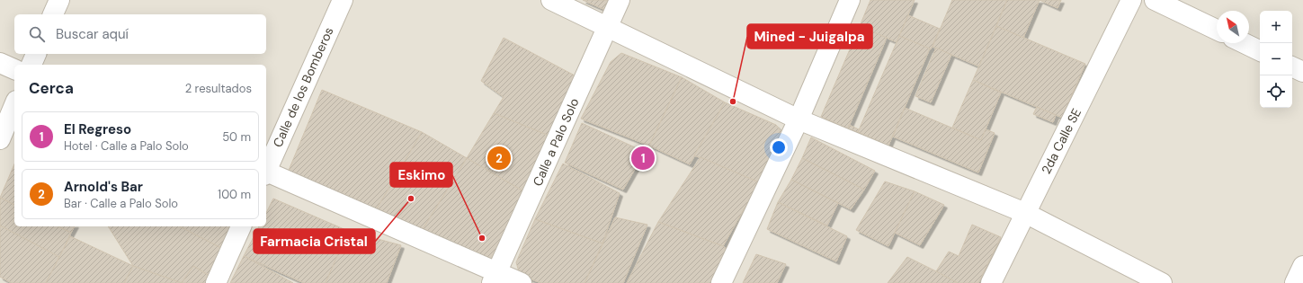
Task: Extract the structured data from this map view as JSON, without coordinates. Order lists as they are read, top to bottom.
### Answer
{
  "streets": {
    "street": ["Calle de los Bomberos", "2da Calle SE", "Calle a Palo Solo"]
  },
  "places": ["Mined - Juigalpa", "Farmacia Cristal", "Eskimo"],
  "north": "top left",
  "page": {
    "map_buttons": ["+", "−"],
    "search": "Buscar aquí",
    "heading": ["Cerca", "2 resultados"],
    "list": [
      {
        "mark": "1",
        "name": "El Regreso",
        "note": "Hotel · Calle a Palo Solo",
        "value": "50 m"
      },
      {
        "mark": "2",
        "name": "Arnold's Bar",
        "note": "Bar · Calle a Palo Solo",
        "value": "100 m"
      }
    ],
    "pins": ["1", "2"]
  }
}
